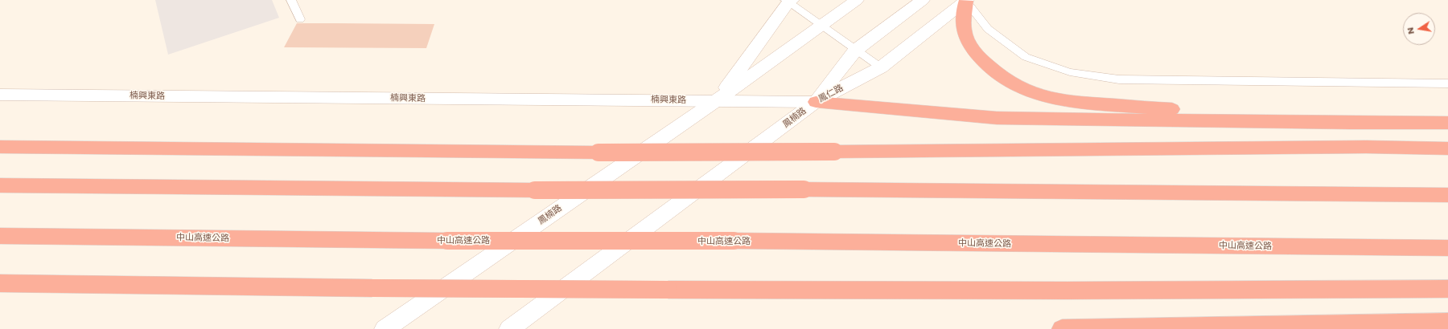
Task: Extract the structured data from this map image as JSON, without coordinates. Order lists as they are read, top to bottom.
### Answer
{
  "streets": {
    "highway": ["中山高速公路"],
    "main road": ["鳳仁路", "楠興東路", "鳳楠路"]
  },
  "crossings": [
    ["鳳仁路", "楠興東路"],
    ["鳳仁路", "鳳楠路"],
    ["楠興東路", "鳳楠路"]
  ],
  "north": "left"
}
